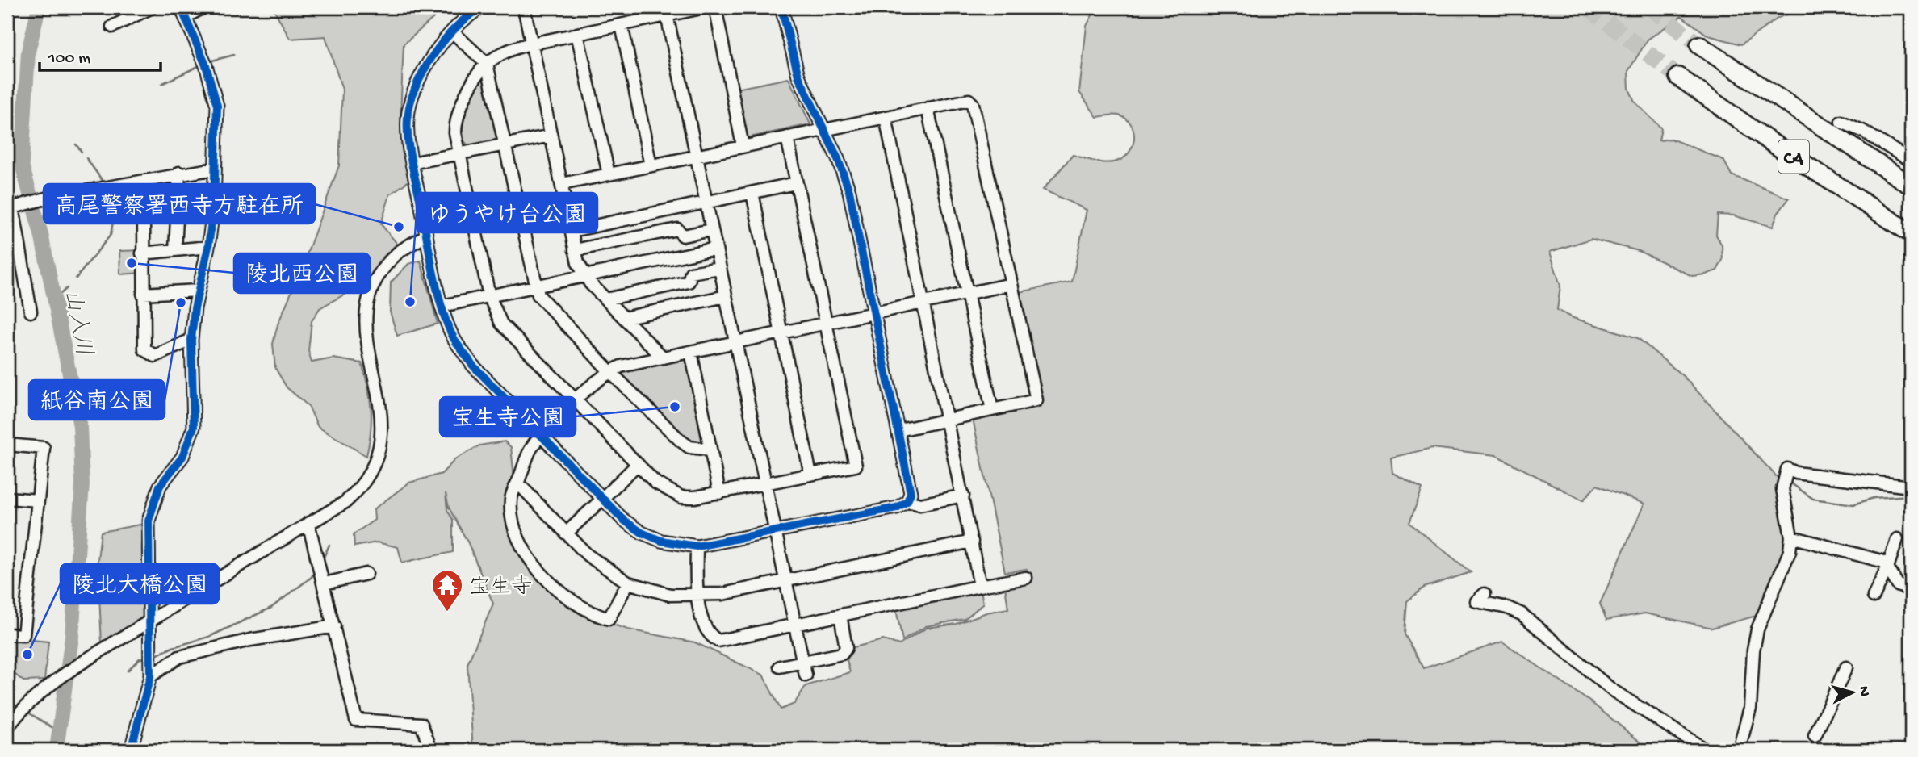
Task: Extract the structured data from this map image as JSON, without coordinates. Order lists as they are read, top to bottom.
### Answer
{
  "streets": {
    "highway": ["C4"]
  },
  "water": ["山入川"],
  "places": {
    "other": [
      "高尾警察署西寺方駐在所",
      "陵北西公園",
      "ゆうやけ台公園",
      "紙谷南公園",
      "宝生寺公園",
      "陵北大橋公園"
    ],
    "temple": ["宝生寺"]
  },
  "scale_bar": "100 m",
  "north": "right"
}
